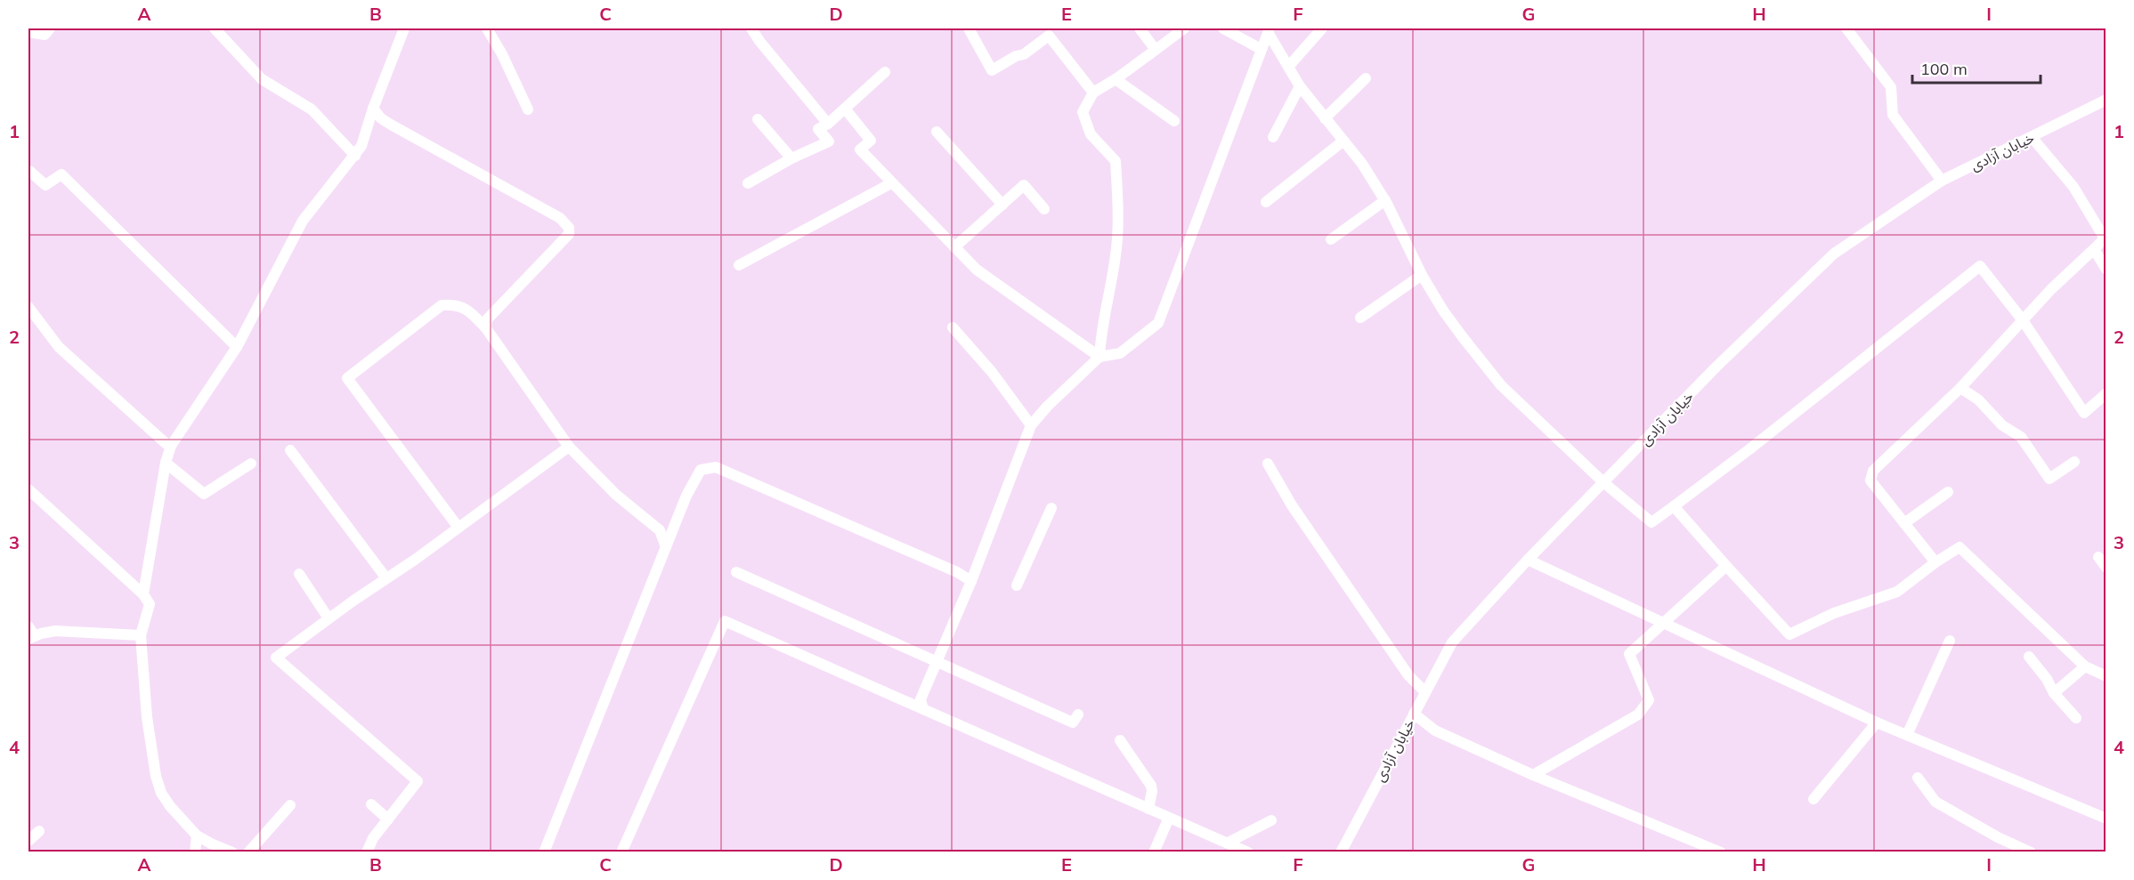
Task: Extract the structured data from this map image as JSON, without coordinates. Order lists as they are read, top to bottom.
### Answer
{
  "streets": {
    "street": ["خیابان آزادی"]
  },
  "scale_bar": "100 m",
  "grid": {
    "columns": [
      "A",
      "B",
      "C",
      "D",
      "E",
      "F",
      "G",
      "H",
      "I"
    ],
    "rows": [
      "1",
      "2",
      "3",
      "4"
    ]
  }
}
